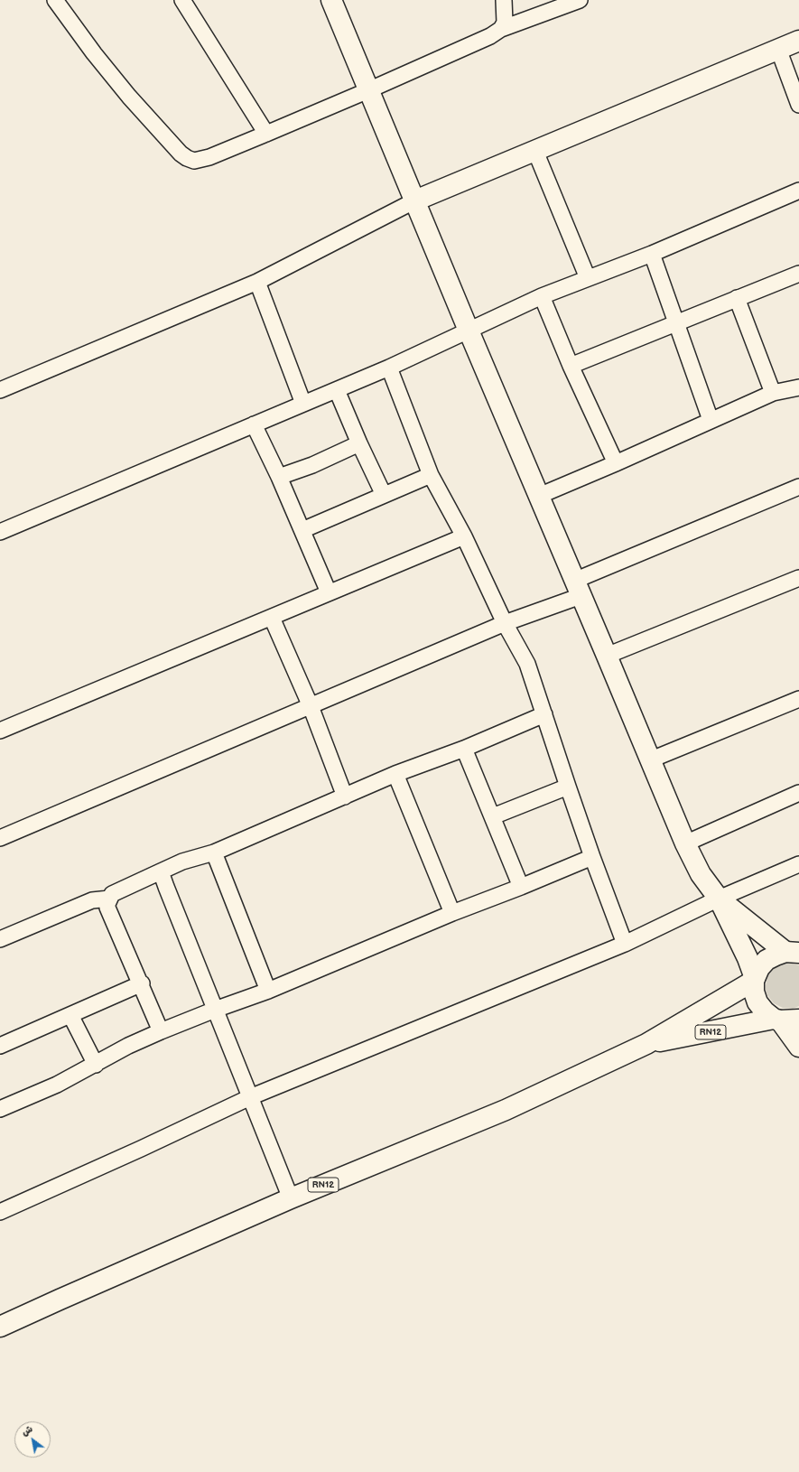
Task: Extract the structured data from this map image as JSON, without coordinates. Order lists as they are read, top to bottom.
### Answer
{
  "streets": {
    "street": ["RN12"]
  },
  "north": "top left"
}
